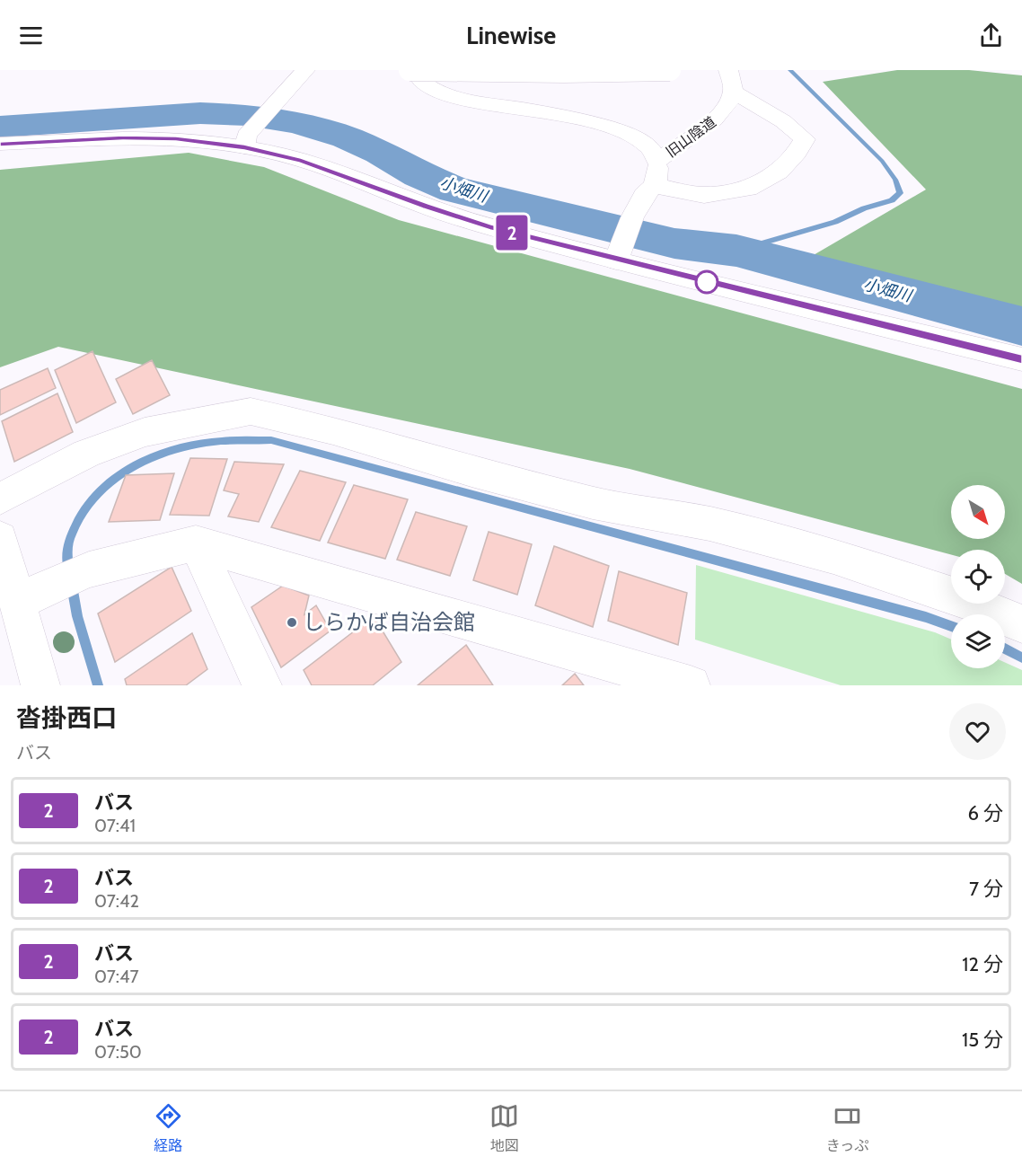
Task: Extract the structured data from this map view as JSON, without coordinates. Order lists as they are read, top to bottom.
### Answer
{
  "streets": {
    "main road": ["旧山陰道"]
  },
  "water": ["小畑川"],
  "places": ["しらかば自治会館"],
  "lines": ["bus line 2"],
  "north": "bottom right",
  "page": {
    "header": "Linewise",
    "on_map": "2",
    "heading": ["沓掛西口", "バス"],
    "list": [
      {
        "mark": "2",
        "name": "バス",
        "note": "07:41",
        "value": "6 分"
      },
      {
        "mark": "2",
        "name": "バス",
        "note": "07:42",
        "value": "7 分"
      },
      {
        "mark": "2",
        "name": "バス",
        "note": "07:47",
        "value": "12 分"
      },
      {
        "mark": "2",
        "name": "バス",
        "note": "07:50",
        "value": "15 分"
      }
    ],
    "tabs": ["経路", "地図", "きっぷ"]
  }
}
